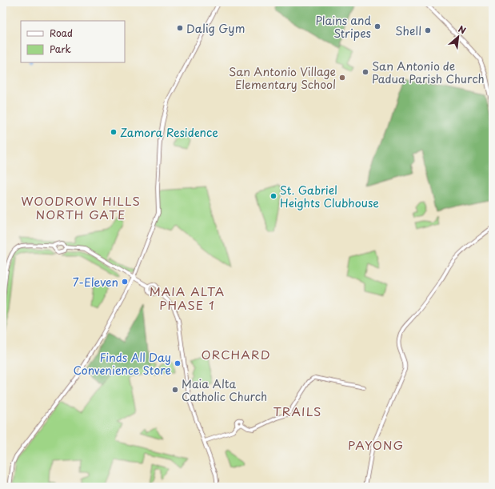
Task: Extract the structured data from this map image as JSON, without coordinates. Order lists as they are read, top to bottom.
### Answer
{
  "districts": [
    "WOODROW HILLS NORTH GATE",
    "MAIA ALTA PHASE 1",
    "ORCHARD",
    "TRAILS",
    "PAYONG"
  ],
  "places": [
    "Plains and Stripes",
    "Dalig Gym",
    "Shell",
    "San Antonio de Padua Parish Church",
    "San Antonio Village Elementary School",
    "Zamora Residence",
    "St. Gabriel Heights Clubhouse",
    "7-Eleven",
    "Finds All Day Convenience Store",
    "Maia Alta Catholic Church"
  ],
  "legend": ["Road", "Park"],
  "north": "top right"
}
